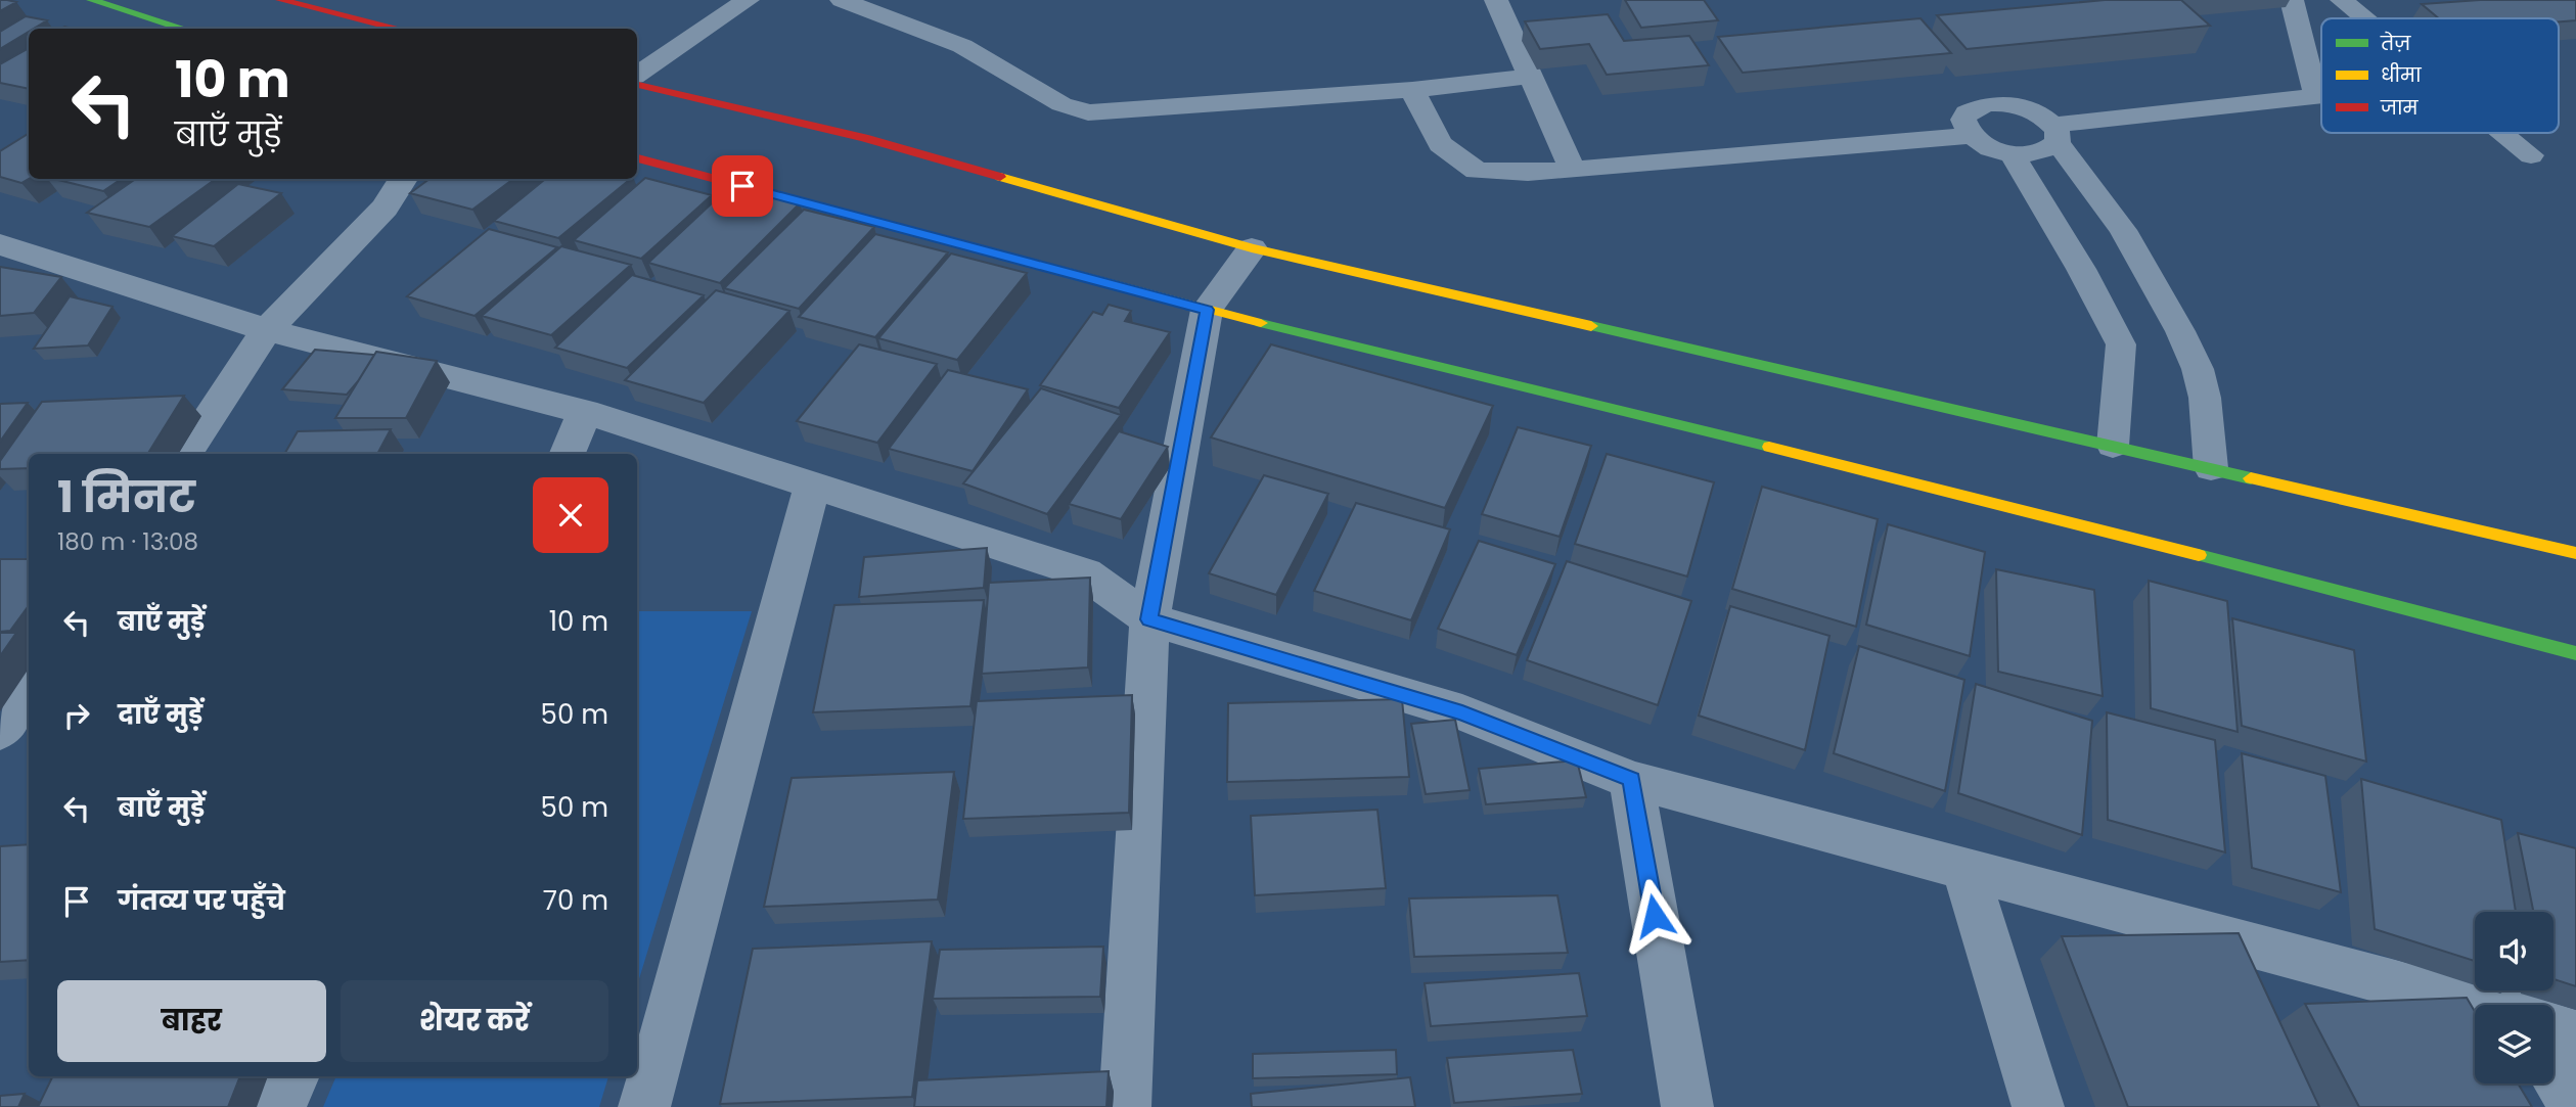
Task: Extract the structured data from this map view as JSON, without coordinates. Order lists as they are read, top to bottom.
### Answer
{
  "legend": ["तेज़", "धीमा", "जाम"],
  "page": {
    "turn": ["10 m", "बाएँ मुड़ें"],
    "heading": ["1 मिनट", "180 m · 13:08"],
    "list": [
      {
        "name": "बाएँ मुड़ें",
        "value": "10 m"
      },
      {
        "name": "दाएँ मुड़ें",
        "value": "50 m"
      },
      {
        "name": "बाएँ मुड़ें",
        "value": "50 m"
      },
      {
        "name": "गंतव्य पर पहुँचे",
        "value": "70 m"
      }
    ],
    "buttons": ["बाहर", "शेयर करें"]
  }
}
